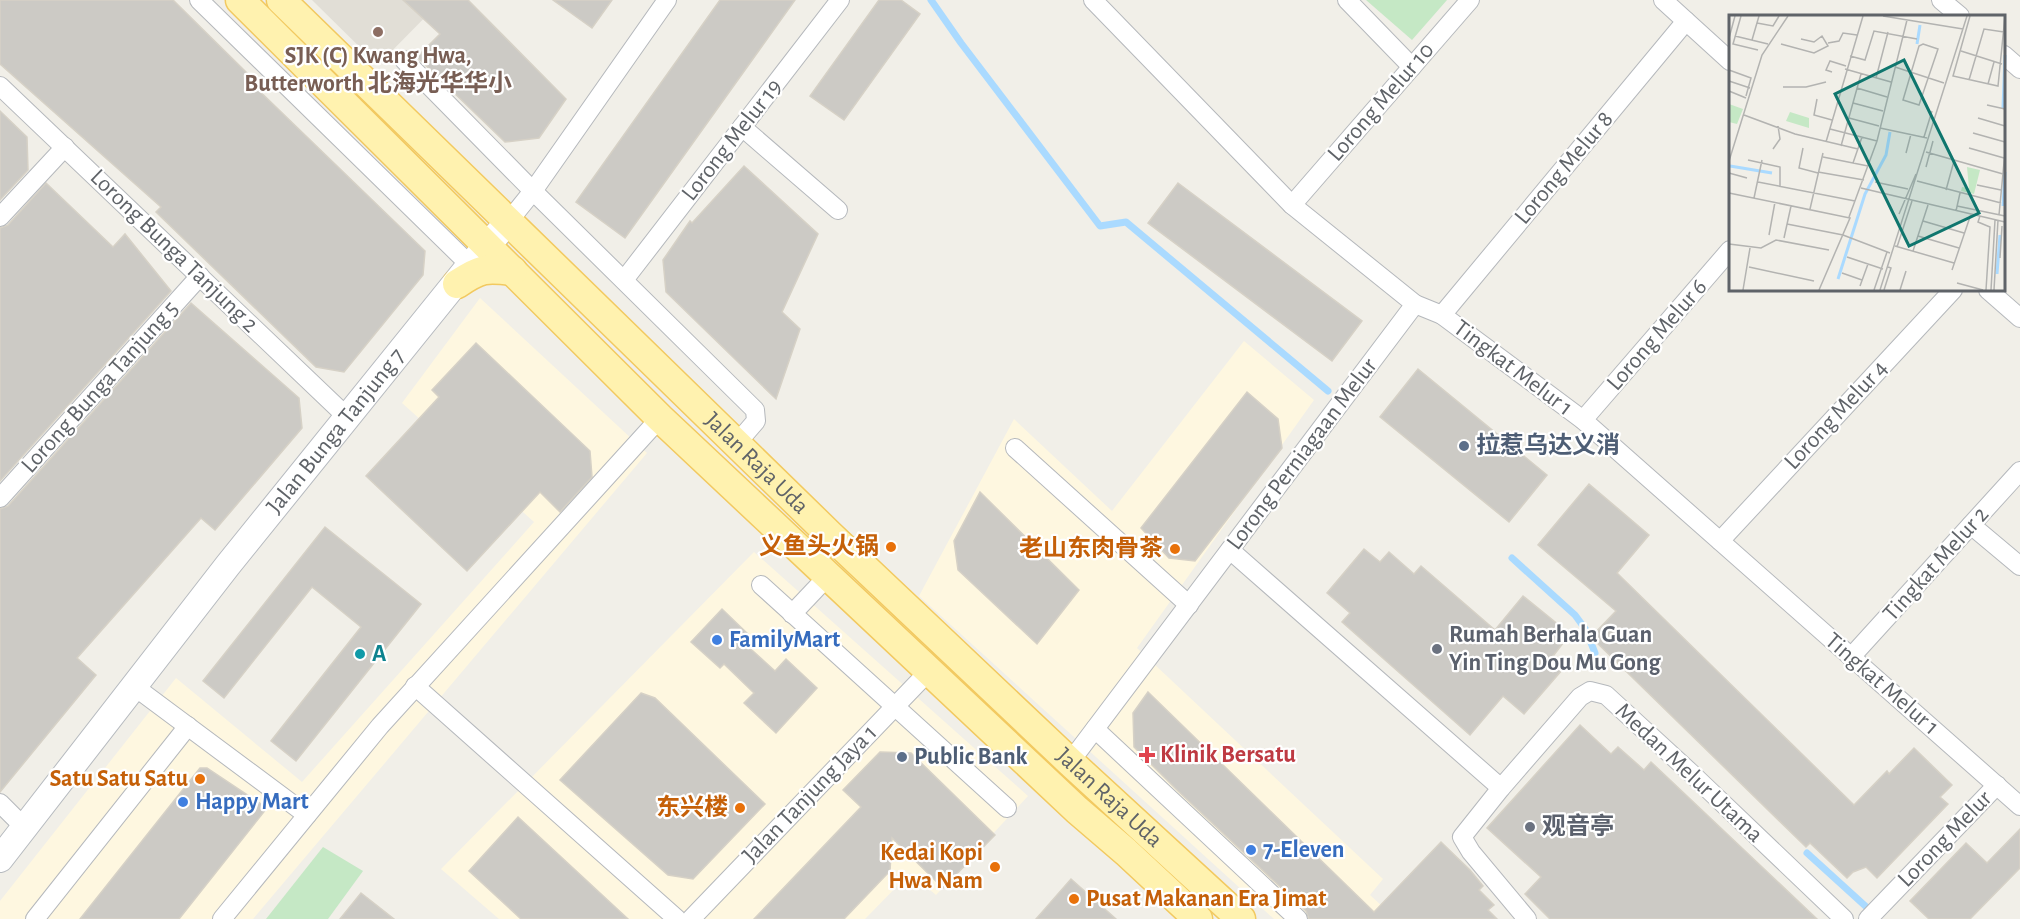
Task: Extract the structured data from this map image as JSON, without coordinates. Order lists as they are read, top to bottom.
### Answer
{
  "streets": {
    "main road": ["Jalan Raja Uda"],
    "street": [
      "Lorong Melur 10",
      "Lorong Melur 19",
      "Lorong Melur 8",
      "Lorong Bunga Tanjung 2",
      "Lorong Melur 6",
      "Tingkat Melur 1",
      "Lorong Bunga Tanjung 5",
      "Lorong Melur 4",
      "Jalan Bunga Tanjung 7",
      "Lorong Perniagaan Melur",
      "Tingkat Melur 2",
      "Medan Melur Utama",
      "Jalan Tanjung Jaya 1",
      "Lorong Melur"
    ]
  },
  "crossings": [
    ["Lorong Melur 10", "Tingkat Melur 1"],
    ["Lorong Melur 19", "Jalan Raja Uda"],
    ["Lorong Melur 8", "Tingkat Melur 1"],
    ["Lorong Bunga Tanjung 2", "Lorong Bunga Tanjung 5"],
    ["Lorong Bunga Tanjung 2", "Jalan Bunga Tanjung 7"],
    ["Lorong Melur 6", "Tingkat Melur 1"],
    ["Tingkat Melur 1", "Lorong Melur 4"],
    ["Tingkat Melur 1", "Lorong Perniagaan Melur"],
    ["Tingkat Melur 1", "Tingkat Melur 2"],
    ["Tingkat Melur 1", "Lorong Melur"],
    ["Jalan Bunga Tanjung 7", "Jalan Raja Uda"],
    ["Lorong Perniagaan Melur", "Jalan Raja Uda"],
    ["Jalan Raja Uda", "Jalan Tanjung Jaya 1"]
  ],
  "places": {
    "other": [
      "SJK (C) Kwang Hwa, Butterworth 北海光华华小",
      "拉惹乌达义消",
      "义鱼头火锅",
      "老山东肉骨茶",
      "FamilyMart",
      "Rumah Berhala Guan Yin Ting Dou Mu Gong",
      "A",
      "Public Bank",
      "Satu Satu Satu",
      "Happy Mart",
      "东兴楼",
      "观音亭",
      "7-Eleven",
      "Kedai Kopi Hwa Nam",
      "Pusat Makanan Era Jimat"
    ],
    "health": ["Klinik Bersatu"]
  }
}
